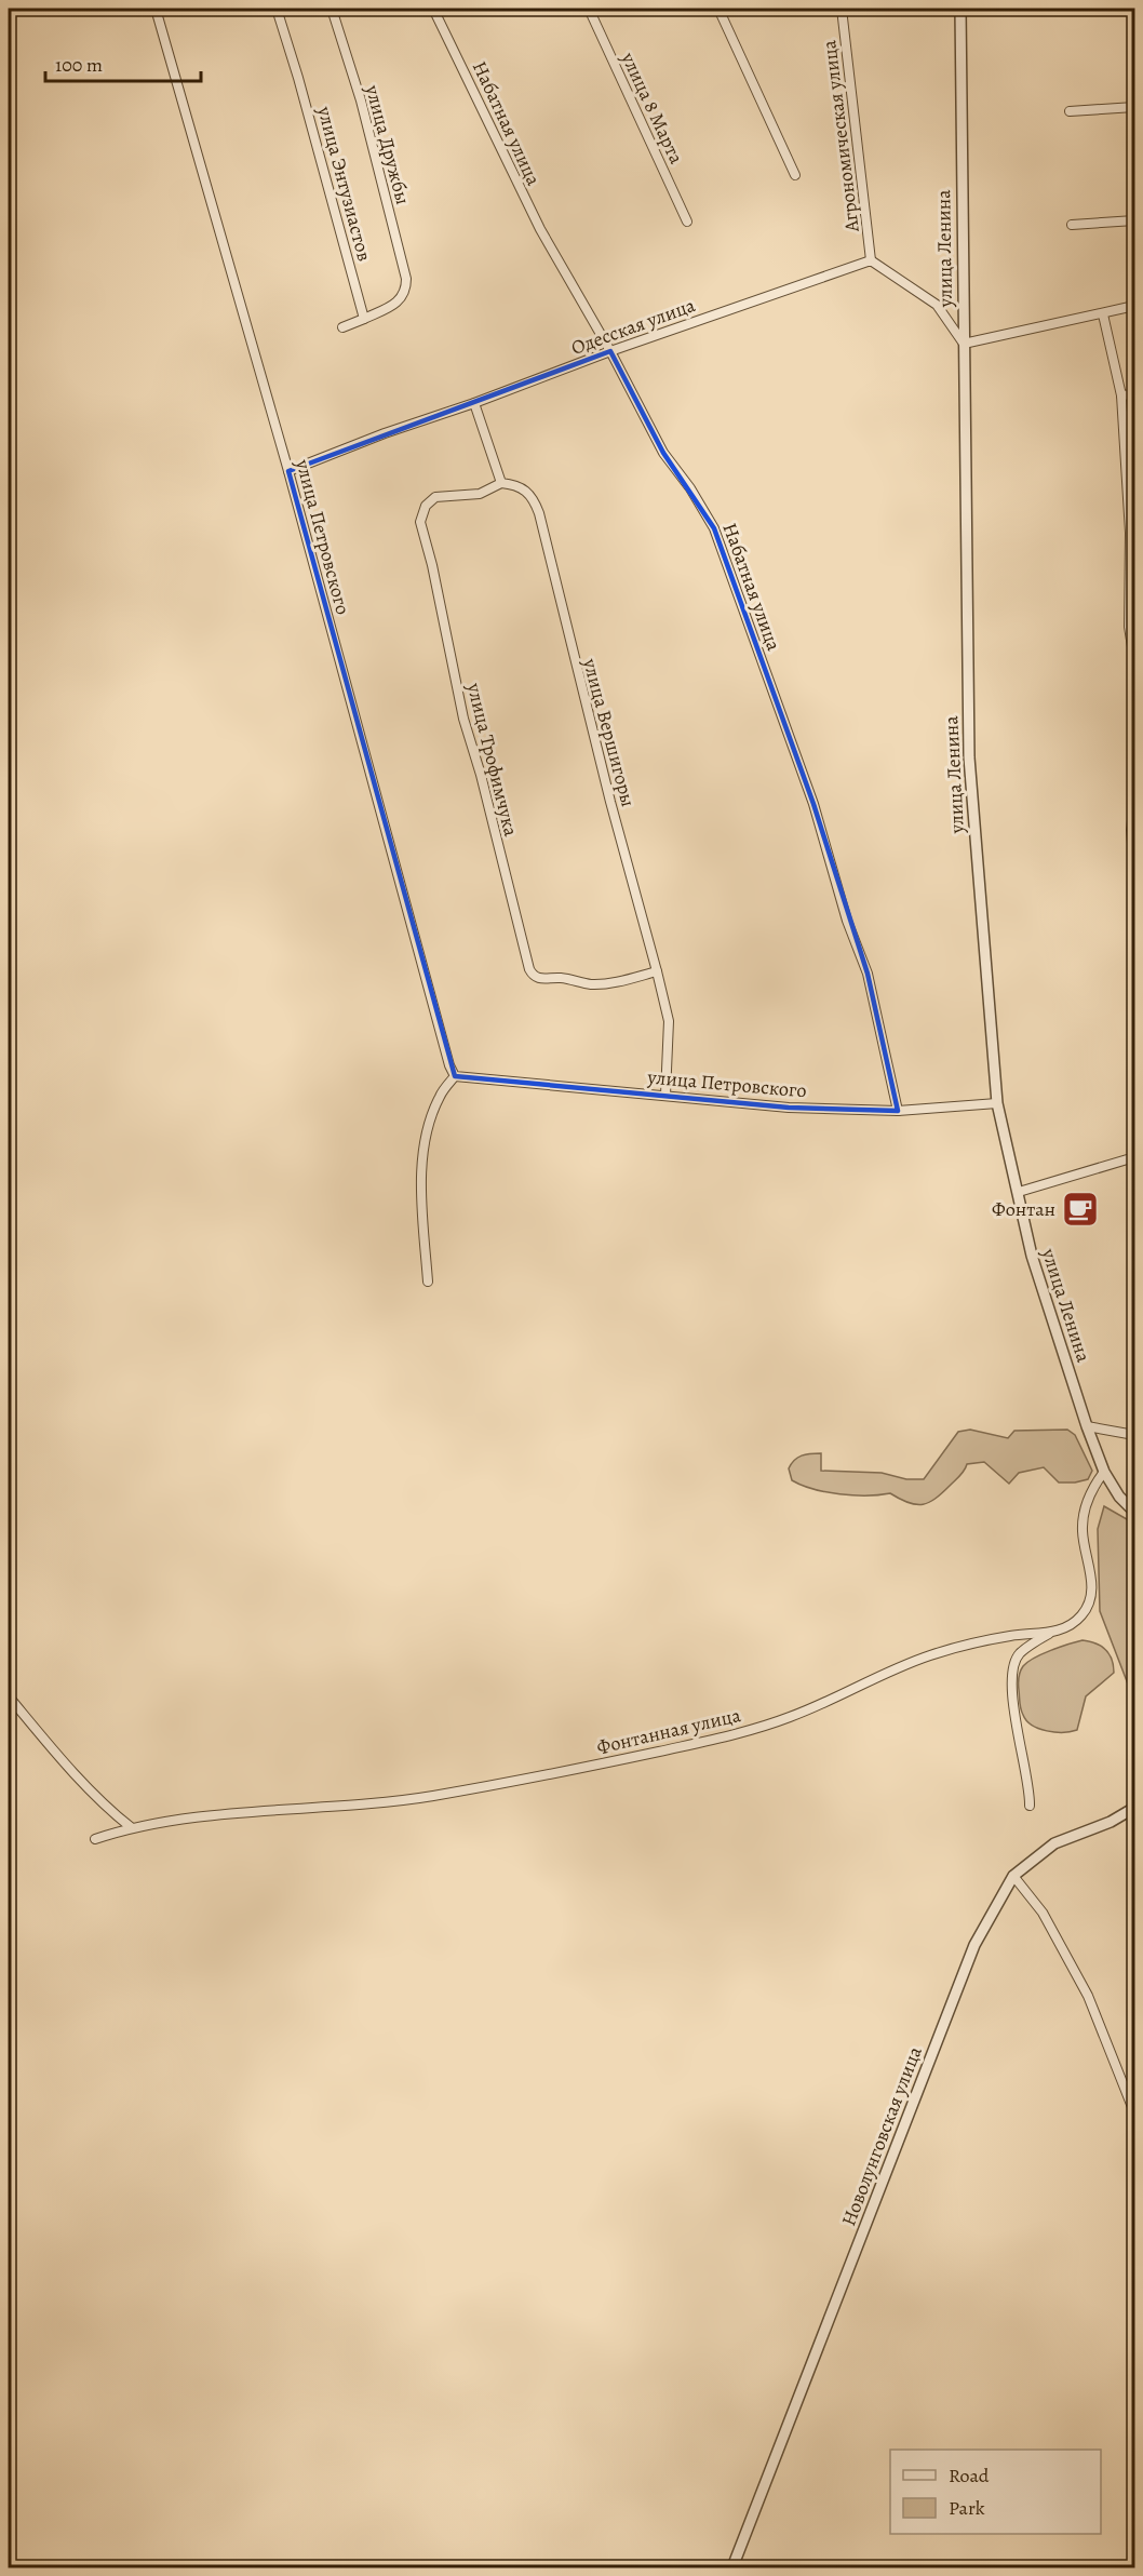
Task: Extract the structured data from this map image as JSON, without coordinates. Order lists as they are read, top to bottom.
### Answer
{
  "streets": {
    "street": [
      "улица 8 Марта",
      "Набатная улица",
      "Агрономическая улица",
      "улица Дружбы",
      "улица Энтузиастов",
      "улица Ленина",
      "Одесская улица",
      "улица Петровского",
      "улица Вершигоры",
      "улица Трофимчука",
      "Фонтанная улица",
      "Новолунговская улица"
    ]
  },
  "crossings": [
    ["Набатная улица", "Одесская улица"],
    ["Набатная улица", "улица Петровского"],
    ["Агрономическая улица", "Одесская улица"],
    ["улица Дружбы", "улица Энтузиастов"],
    ["улица Ленина", "улица Петровского"],
    ["улица Ленина", "Фонтанная улица"],
    ["Одесская улица", "улица Петровского"],
    ["улица Петровского", "улица Вершигоры"],
    ["улица Вершигоры", "улица Трофимчука"]
  ],
  "places": {
    "cafe": ["Фонтан"]
  },
  "legend": ["Road", "Park"],
  "scale_bar": "100 m"
}
